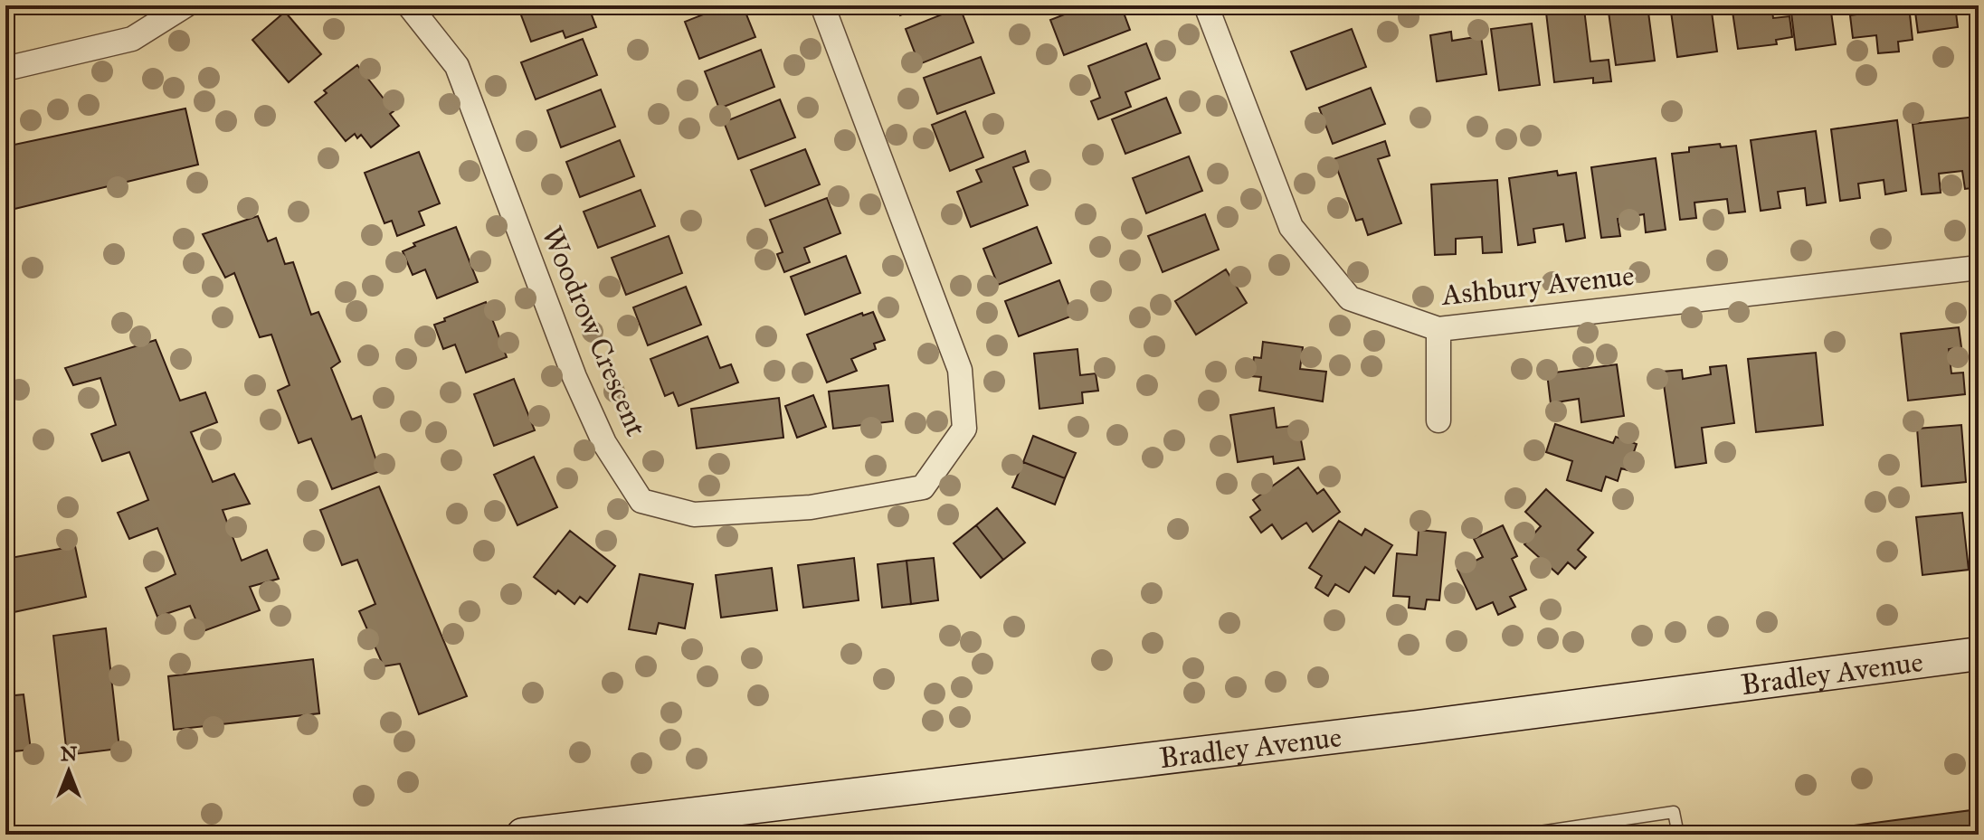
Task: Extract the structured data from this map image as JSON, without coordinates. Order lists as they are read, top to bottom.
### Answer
{
  "streets": {
    "main road": ["Bradley Avenue"],
    "street": ["Ashbury Avenue", "Woodrow Crescent"]
  },
  "north": "top"
}
